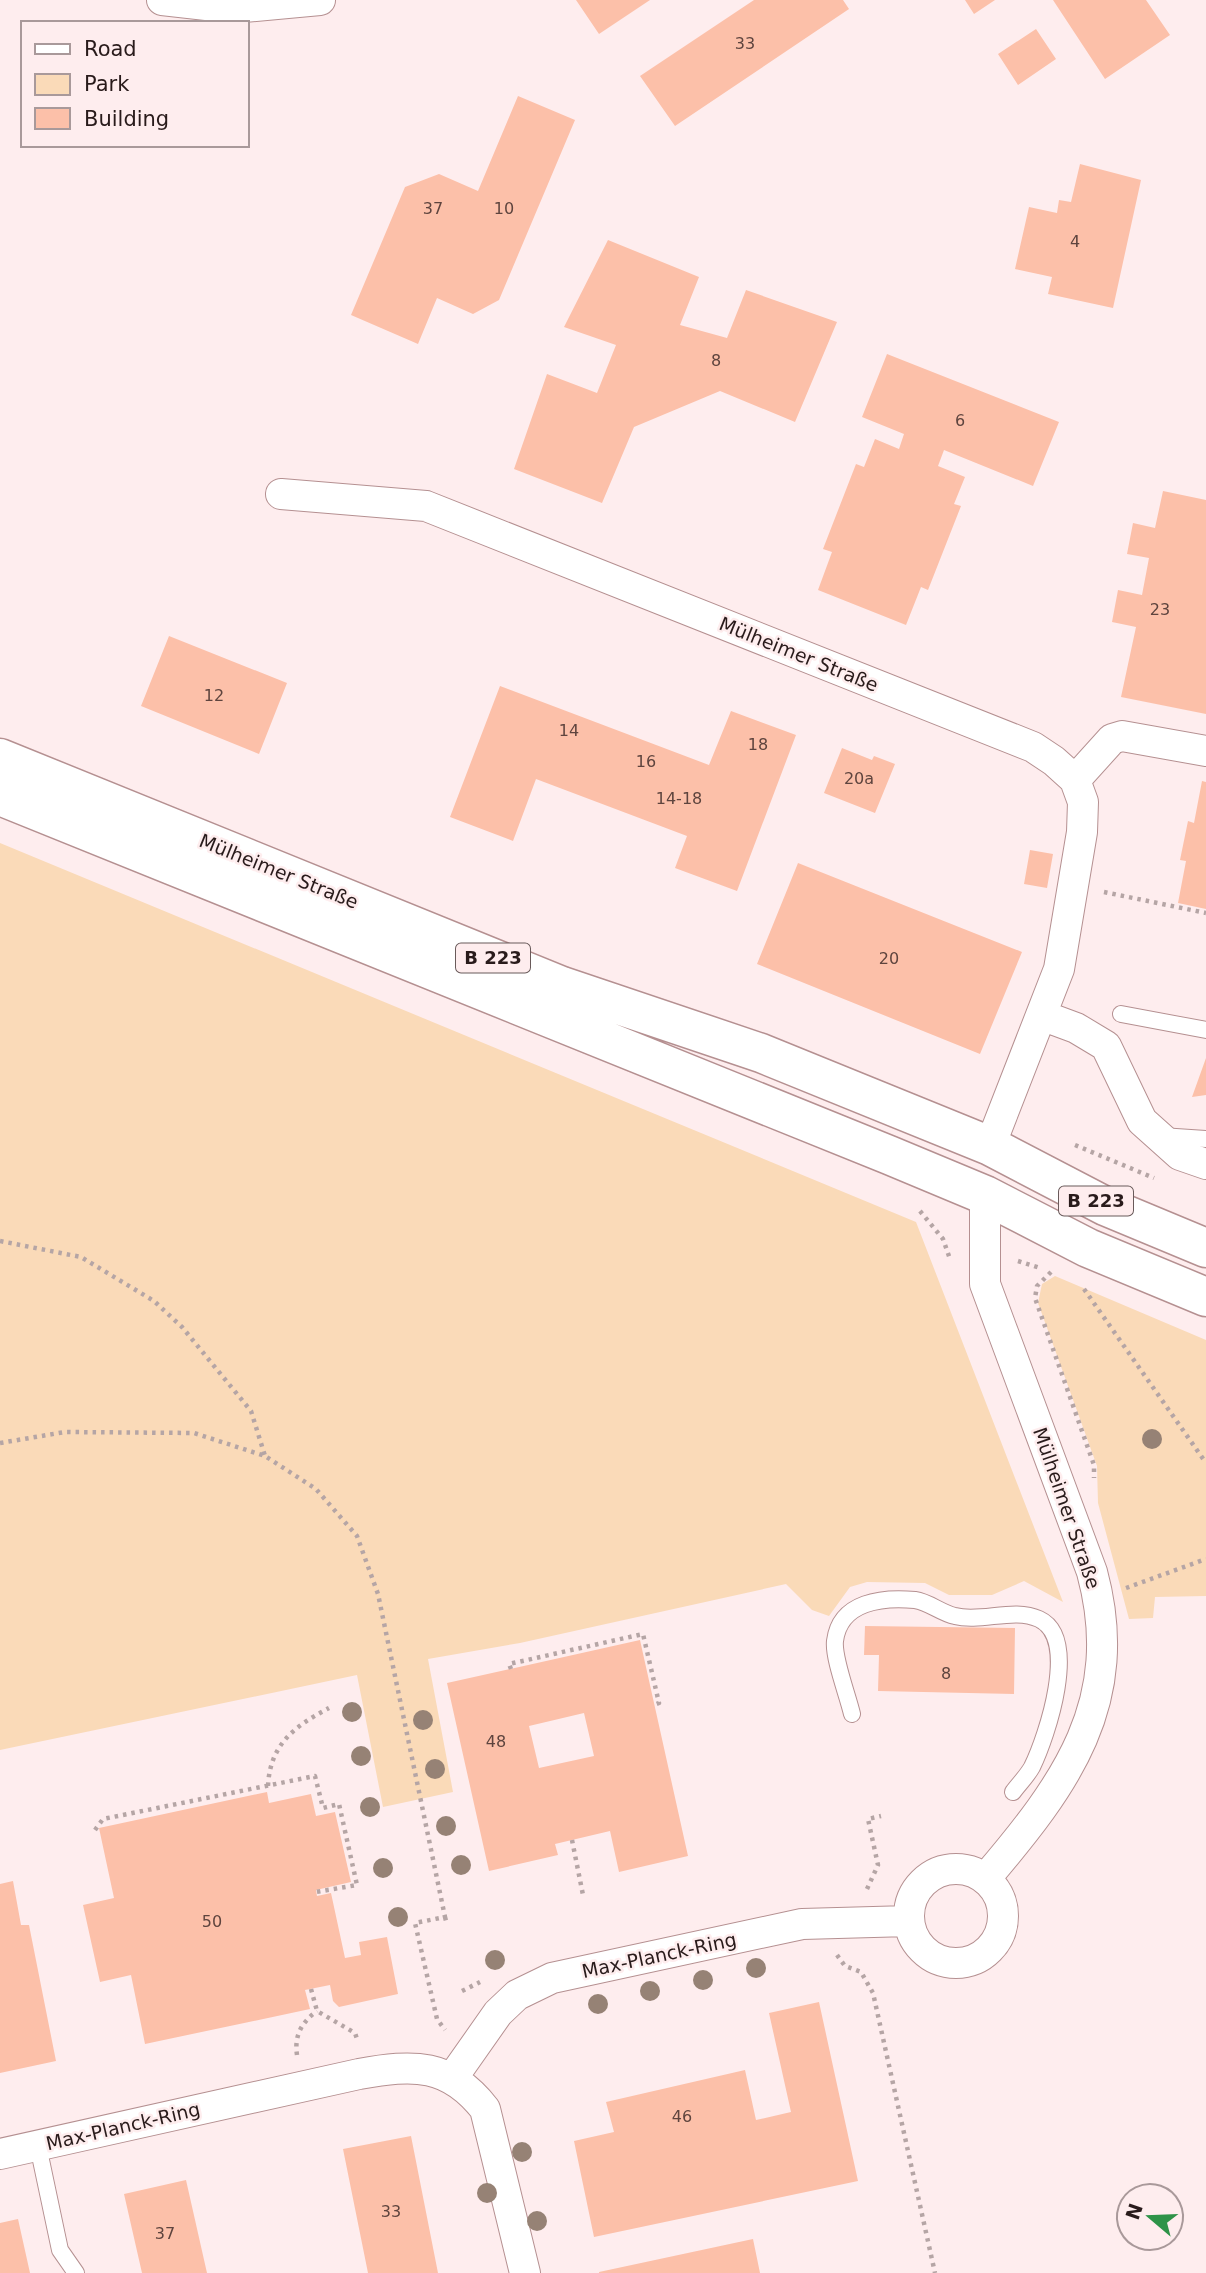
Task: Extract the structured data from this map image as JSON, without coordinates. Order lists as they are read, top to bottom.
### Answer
{
  "streets": {
    "main road": ["Mülheimer Straße", "B 223"],
    "street": ["Max-Planck-Ring"]
  },
  "crossings": [
    ["Mülheimer Straße", "Max-Planck-Ring"]
  ],
  "house_numbers": [
    "33",
    "37",
    "10",
    "4",
    "8",
    "6",
    "23",
    "12",
    "14",
    "18",
    "16",
    "20a",
    "14-18",
    "20",
    "8",
    "48",
    "50",
    "46",
    "33",
    "37"
  ],
  "legend": ["Road", "Park", "Building"],
  "north": "left"
}
